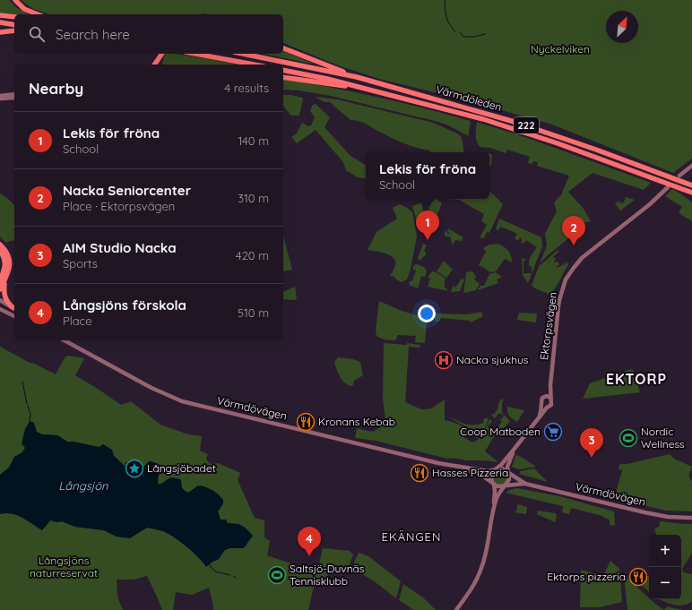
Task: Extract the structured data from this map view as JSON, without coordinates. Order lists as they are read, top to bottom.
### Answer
{
  "streets": {
    "highway": ["Värmdöleden", "222"],
    "main road": ["Ektorpsvägen", "Värmdövägen"]
  },
  "districts": ["EKTORP", "EKÄNGEN"],
  "water": ["Långsjön"],
  "parks": ["Nyckelviken", "Långsjöns naturreservat"],
  "places": {
    "hospital": ["Nacka sjukhus"],
    "restaurant": ["Kronans Kebab", "Hasses Pizzeria", "Ektorps pizzeria"],
    "supermarket": ["Coop Matboden"],
    "sports": ["Nordic Wellness", "Saltsjö-Duvnäs Tennisklubb"],
    "place": ["Långsjöbadet"]
  },
  "north": "top right",
  "page": {
    "search": "Search here",
    "heading": ["Nearby", "4 results"],
    "list": [
      {
        "mark": "1",
        "name": "Lekis för fröna",
        "note": "School",
        "value": "140 m"
      },
      {
        "mark": "2",
        "name": "Nacka Seniorcenter",
        "note": "Place · Ektorpsvägen",
        "value": "310 m"
      },
      {
        "mark": "3",
        "name": "AIM Studio Nacka",
        "note": "Sports",
        "value": "420 m"
      },
      {
        "mark": "4",
        "name": "Långsjöns förskola",
        "note": "Place",
        "value": "510 m"
      }
    ],
    "popup": ["Lekis för fröna", "School"],
    "pins": [
      "1",
      "2",
      "3",
      "4"
    ],
    "map_buttons": ["+", "−"]
  }
}
